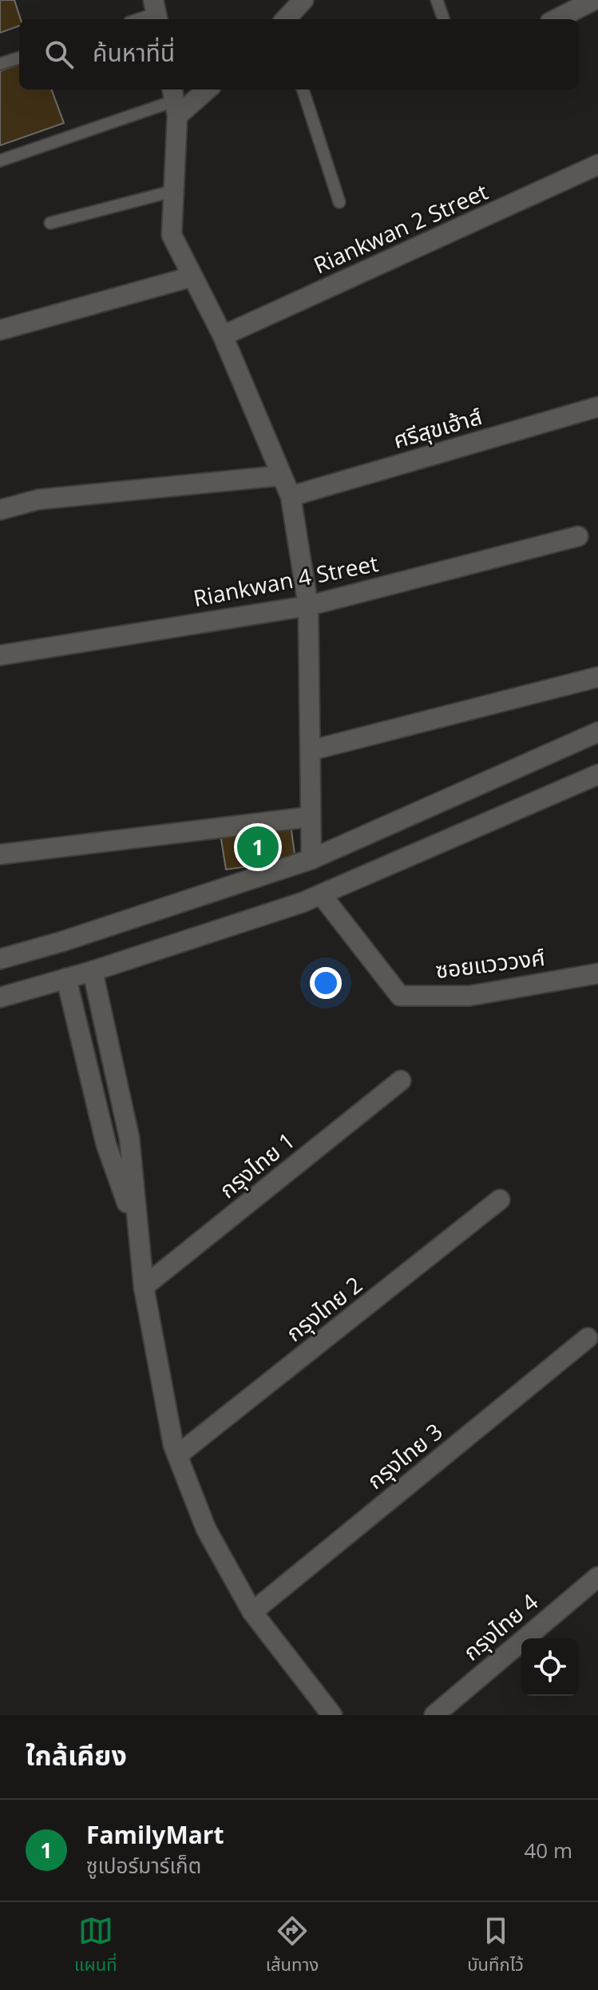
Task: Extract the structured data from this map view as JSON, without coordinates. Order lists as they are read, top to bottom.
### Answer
{
  "streets": {
    "street": [
      "Riankwan 2 Street",
      "ศรีสุขเฮ้าส์",
      "Riankwan 4 Street",
      "ซอยแวววงศ์",
      "กรุงไทย 1",
      "กรุงไทย 2",
      "กรุงไทย 3",
      "กรุงไทย 4"
    ]
  },
  "page": {
    "search": "ค้นหาที่นี่",
    "pins": "1",
    "heading": "ใกล้เคียง",
    "list": [
      {
        "mark": "1",
        "name": "FamilyMart",
        "note": "ซูเปอร์มาร์เก็ต",
        "value": "40 m"
      }
    ],
    "nav": ["แผนที่", "เส้นทาง", "บันทึกไว้"]
  }
}
